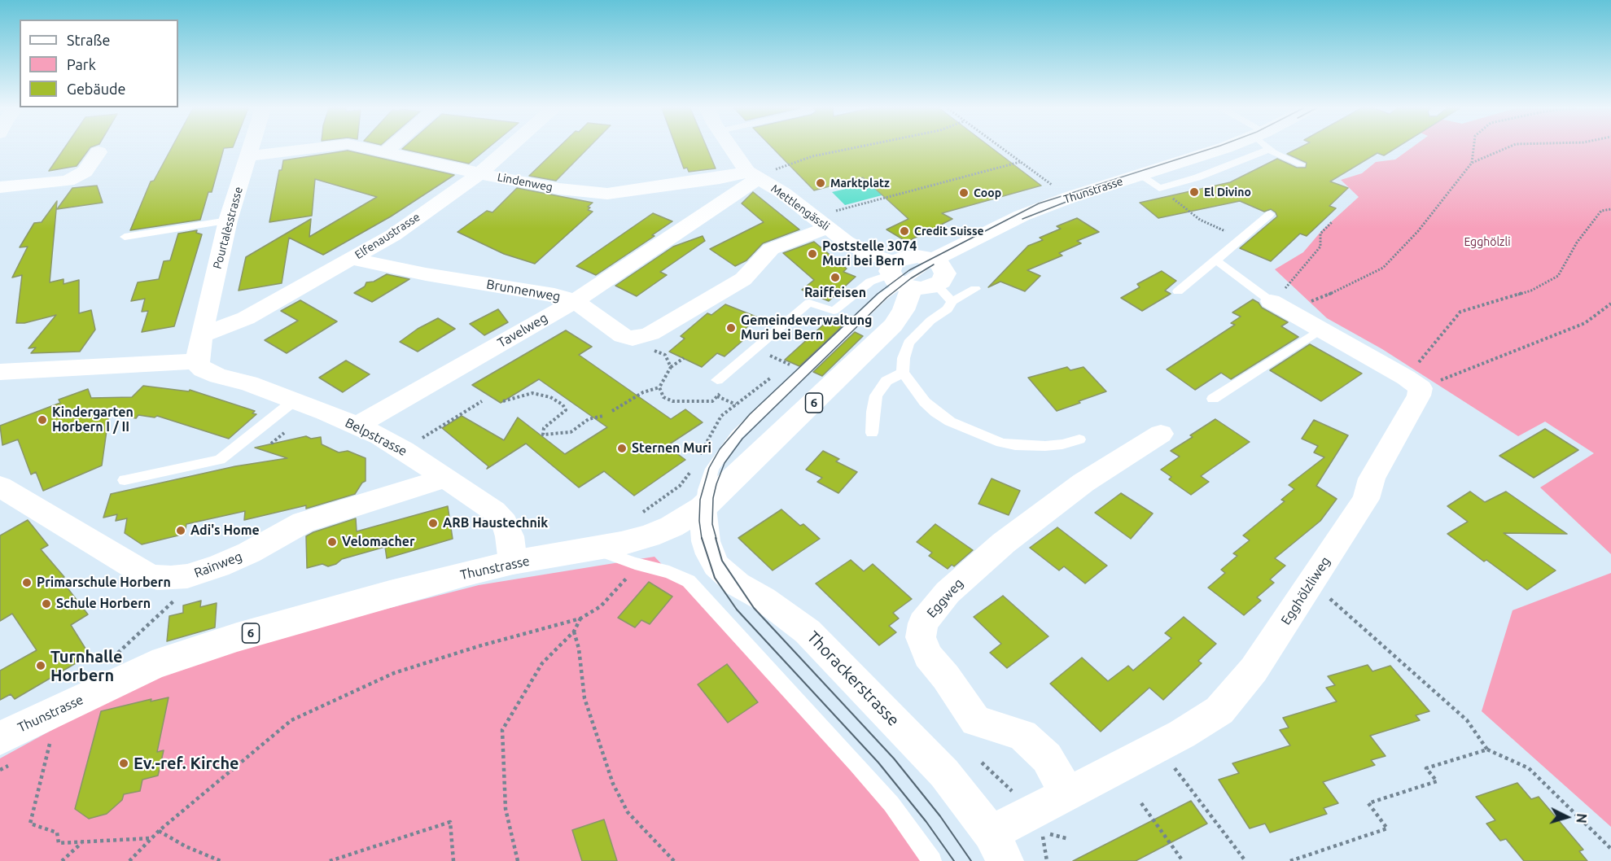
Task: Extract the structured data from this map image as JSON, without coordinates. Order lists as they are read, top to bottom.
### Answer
{
  "streets": {
    "main road": ["Thunstrasse", "6"],
    "street": [
      "Lindenweg",
      "Mettlengässli",
      "Pourtalèsstrasse",
      "Elfenaustrasse",
      "Brunnenweg",
      "Tavelweg",
      "Belpstrasse",
      "Rainweg",
      "Egghölzliweg",
      "Eggweg",
      "Thorackerstrasse"
    ]
  },
  "crossings": [
    ["Lindenweg", "Mettlengässli"],
    ["Lindenweg", "Pourtalèsstrasse"],
    ["Lindenweg", "Elfenaustrasse"],
    ["Lindenweg", "Tavelweg"],
    ["Thunstrasse", "Mettlengässli"],
    ["Thunstrasse", "Belpstrasse"],
    ["Thunstrasse", "Thorackerstrasse"],
    ["Mettlengässli", "Brunnenweg"],
    ["Mettlengässli", "Tavelweg"],
    ["Pourtalèsstrasse", "Elfenaustrasse"],
    ["Pourtalèsstrasse", "Belpstrasse"],
    ["Elfenaustrasse", "Brunnenweg"],
    ["Elfenaustrasse", "Belpstrasse"],
    ["Brunnenweg", "Tavelweg"],
    ["Tavelweg", "Belpstrasse"],
    ["Belpstrasse", "Rainweg"],
    ["Egghölzliweg", "Eggweg"],
    ["Egghölzliweg", "Thorackerstrasse"]
  ],
  "parks": ["Egghölzli"],
  "places": [
    "Marktplatz",
    "El Divino",
    "Coop",
    "Credit Suisse",
    "Poststelle 3074 Muri bei Bern",
    "Raiffeisen",
    "Gemeindeverwaltung Muri bei Bern",
    "Kindergarten Horbern I / II",
    "Sternen Muri",
    "ARB Haustechnik",
    "Adi's Home",
    "Velomacher",
    "Primarschule Horbern",
    "Schule Horbern",
    "Turnhalle Horbern",
    "Ev.-ref. Kirche"
  ],
  "legend": ["Straße", "Park", "Gebäude"],
  "north": "right"
}
